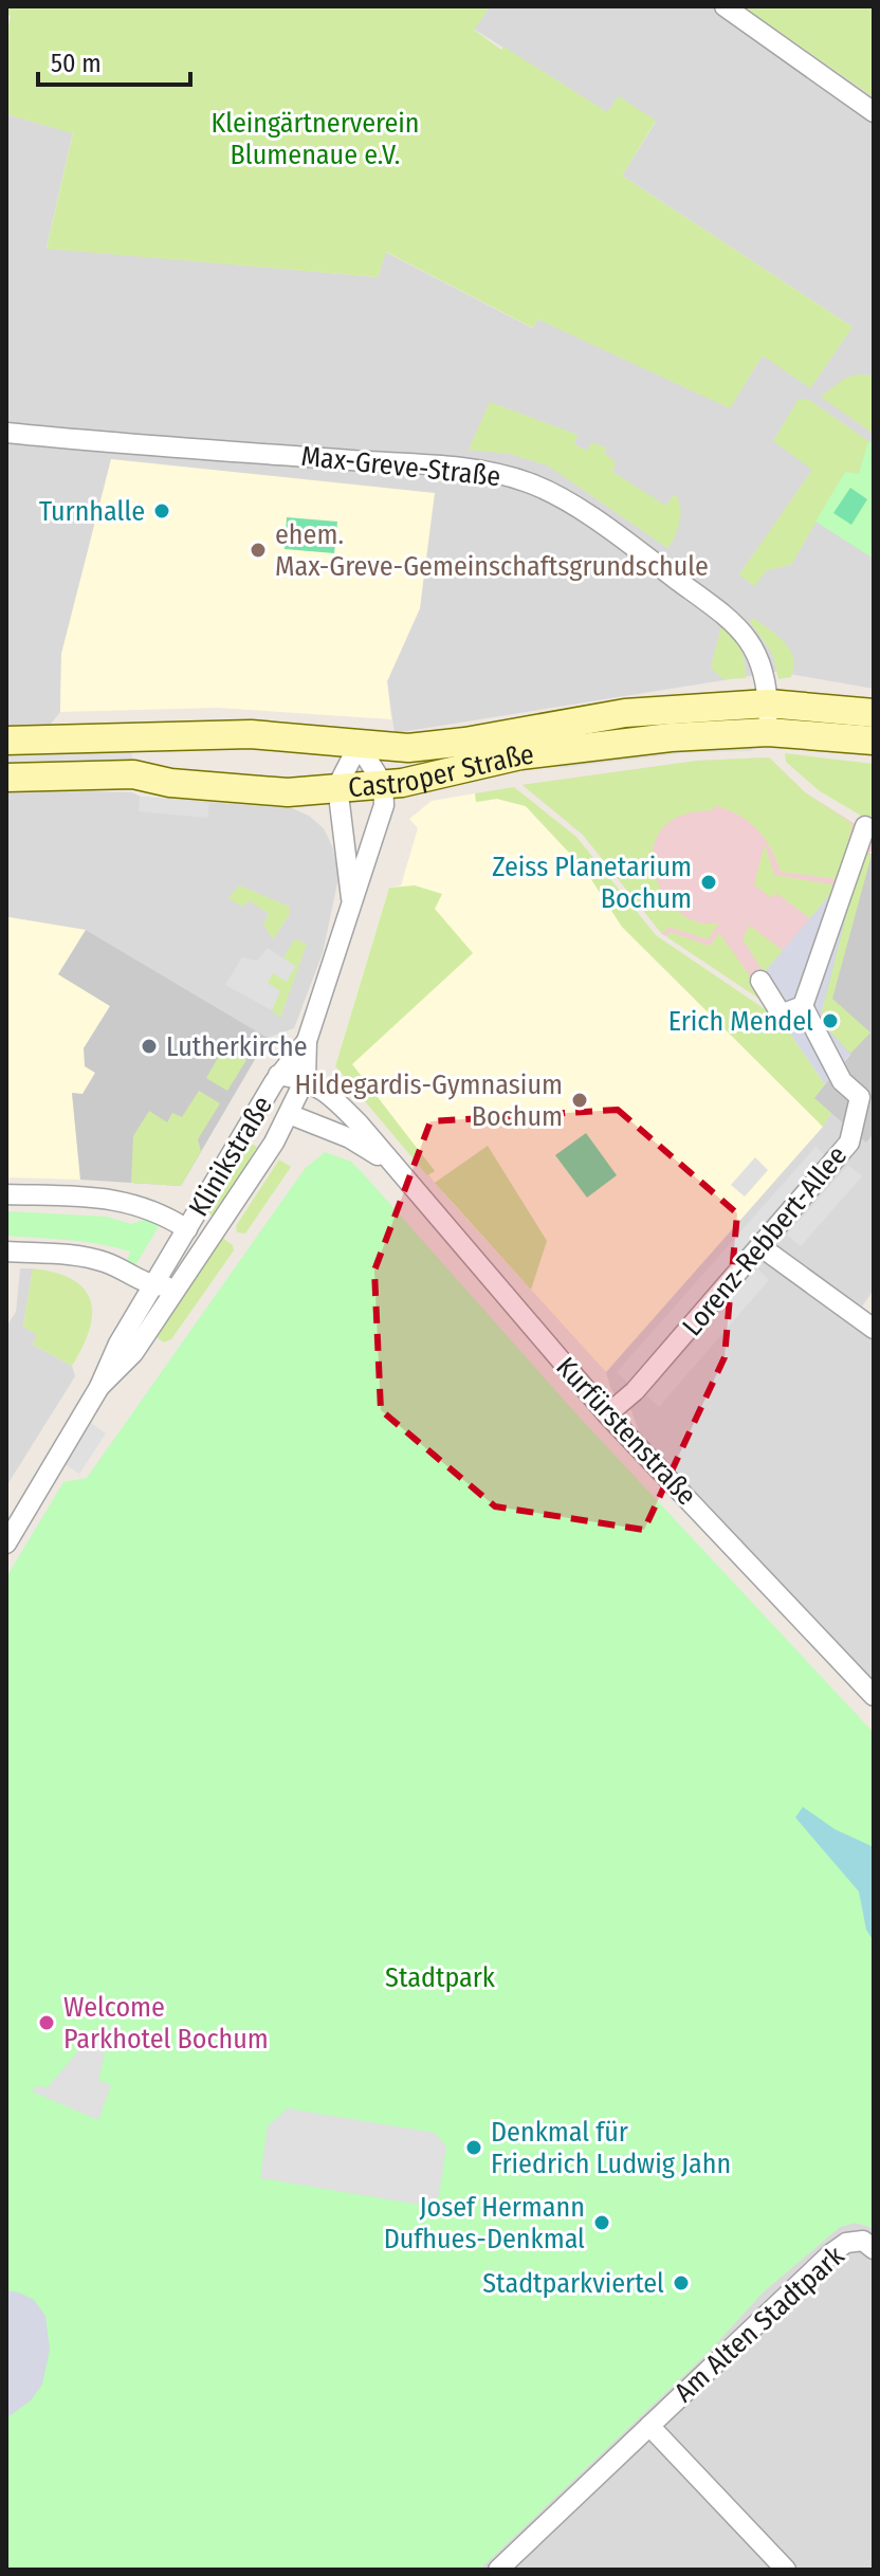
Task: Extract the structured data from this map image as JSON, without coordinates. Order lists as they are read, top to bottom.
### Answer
{
  "streets": {
    "main road": ["Castroper Straße"],
    "street": [
      "Max-Greve-Straße",
      "Klinikstraße",
      "Lorenz-Rebbert-Allee",
      "Kurfürstenstraße",
      "Am Alten Stadtpark"
    ]
  },
  "crossings": [
    ["Max-Greve-Straße", "Castroper Straße"],
    ["Castroper Straße", "Klinikstraße"],
    ["Klinikstraße", "Kurfürstenstraße"],
    ["Lorenz-Rebbert-Allee", "Kurfürstenstraße"]
  ],
  "parks": ["Kleingärtnerverein Blumenaue e.V.", "Stadtpark"],
  "places": [
    "Turnhalle",
    "ehem. Max-Greve-Gemeinschaftsgrundschule",
    "Zeiss Planetarium Bochum",
    "Erich Mendel",
    "Lutherkirche",
    "Hildegardis-Gymnasium Bochum",
    "Welcome Parkhotel Bochum",
    "Denkmal für Friedrich Ludwig Jahn",
    "Josef Hermann Dufhues-Denkmal",
    "Stadtparkviertel"
  ],
  "scale_bar": "50 m"
}
